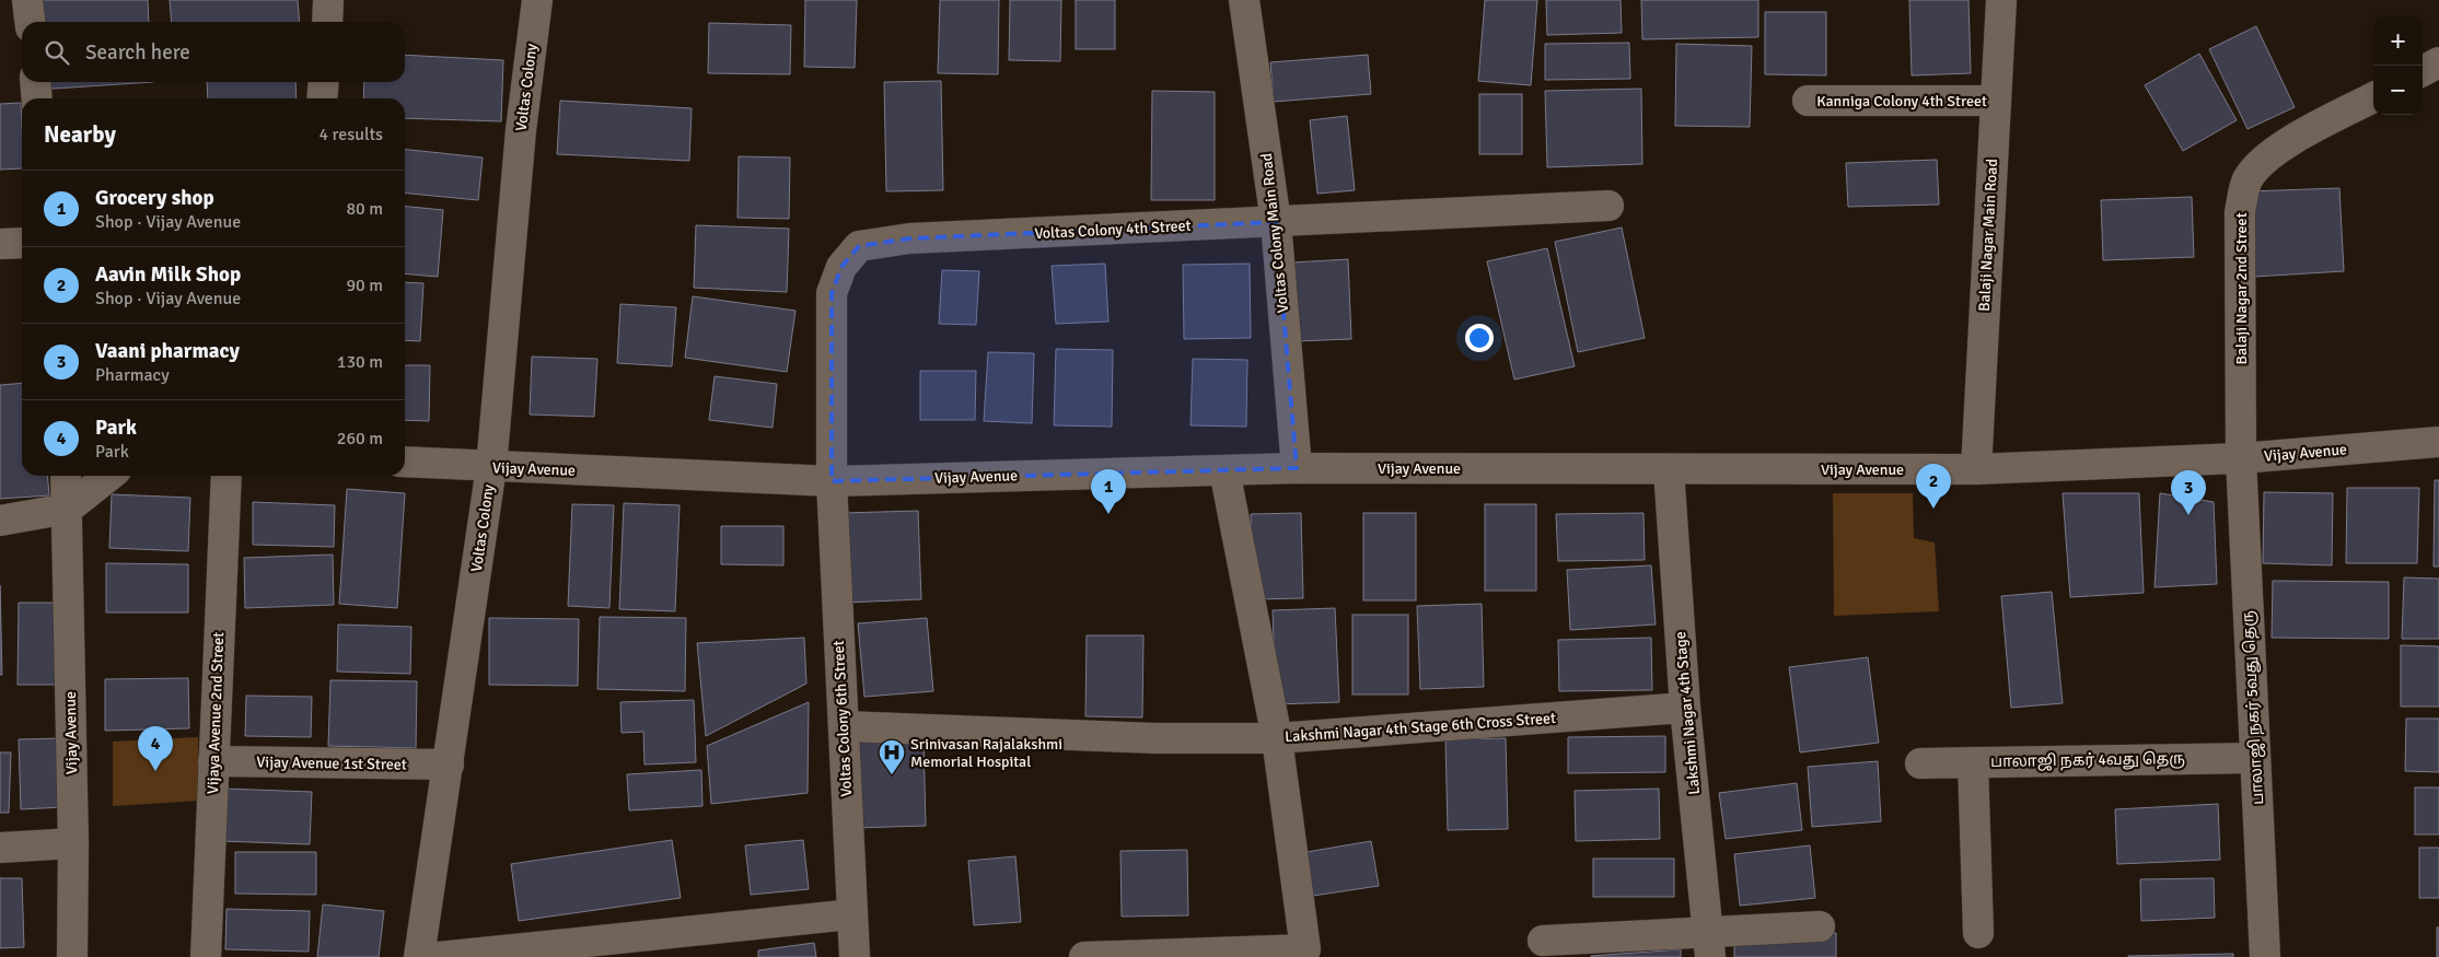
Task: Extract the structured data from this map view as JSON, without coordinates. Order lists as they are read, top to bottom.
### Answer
{
  "streets": {
    "street": [
      "Voltas Colony",
      "Kanniga Colony 4th Street",
      "Voltas Colony 4th Street",
      "Voltas Colony Main Road",
      "Balaji Nagar Main Road",
      "Balaji Nagar 2nd Street",
      "Vijay Avenue",
      "பாலாஜி நகர் 5வது தெரு",
      "Vijaya Avenue 2nd Street",
      "Lakshmi Nagar 4th Stage",
      "Voltas Colony 6th Street",
      "Lakshmi Nagar 4th Stage 6th Cross Street",
      "பாலாஜி நகர் 4வது தெரு",
      "Vijay Avenue 1st Street"
    ]
  },
  "crossings": [
    ["Voltas Colony", "Vijay Avenue"],
    ["Voltas Colony", "Vijay Avenue 1st Street"],
    ["Kanniga Colony 4th Street", "Balaji Nagar Main Road"],
    ["Voltas Colony 4th Street", "Voltas Colony Main Road"],
    ["Voltas Colony 4th Street", "Vijay Avenue"],
    ["Voltas Colony 4th Street", "Voltas Colony 6th Street"],
    ["Voltas Colony Main Road", "Vijay Avenue"],
    ["Balaji Nagar Main Road", "Vijay Avenue"],
    ["Balaji Nagar 2nd Street", "Vijay Avenue"],
    ["Balaji Nagar 2nd Street", "பாலாஜி நகர் 5வது தெரு"],
    ["Vijay Avenue", "பாலாஜி நகர் 5வது தெரு"],
    ["Vijay Avenue", "Lakshmi Nagar 4th Stage"],
    ["Vijay Avenue", "Voltas Colony 6th Street"],
    ["பாலாஜி நகர் 5வது தெரு", "பாலாஜி நகர் 4வது தெரு"],
    ["Vijaya Avenue 2nd Street", "Vijay Avenue 1st Street"],
    ["Lakshmi Nagar 4th Stage", "Lakshmi Nagar 4th Stage 6th Cross Street"],
    ["Voltas Colony 6th Street", "Lakshmi Nagar 4th Stage 6th Cross Street"]
  ],
  "places": {
    "hospital": ["Srinivasan Rajalakshmi Memorial Hospital"]
  },
  "page": {
    "map_buttons": ["+", "−"],
    "search": "Search here",
    "heading": ["Nearby", "4 results"],
    "list": [
      {
        "mark": "1",
        "name": "Grocery shop",
        "note": "Shop · Vijay Avenue",
        "value": "80 m"
      },
      {
        "mark": "2",
        "name": "Aavin Milk Shop",
        "note": "Shop · Vijay Avenue",
        "value": "90 m"
      },
      {
        "mark": "3",
        "name": "Vaani pharmacy",
        "note": "Pharmacy",
        "value": "130 m"
      },
      {
        "mark": "4",
        "name": "Park",
        "note": "Park",
        "value": "260 m"
      }
    ],
    "pins": [
      "2",
      "1",
      "3",
      "4"
    ]
  }
}
